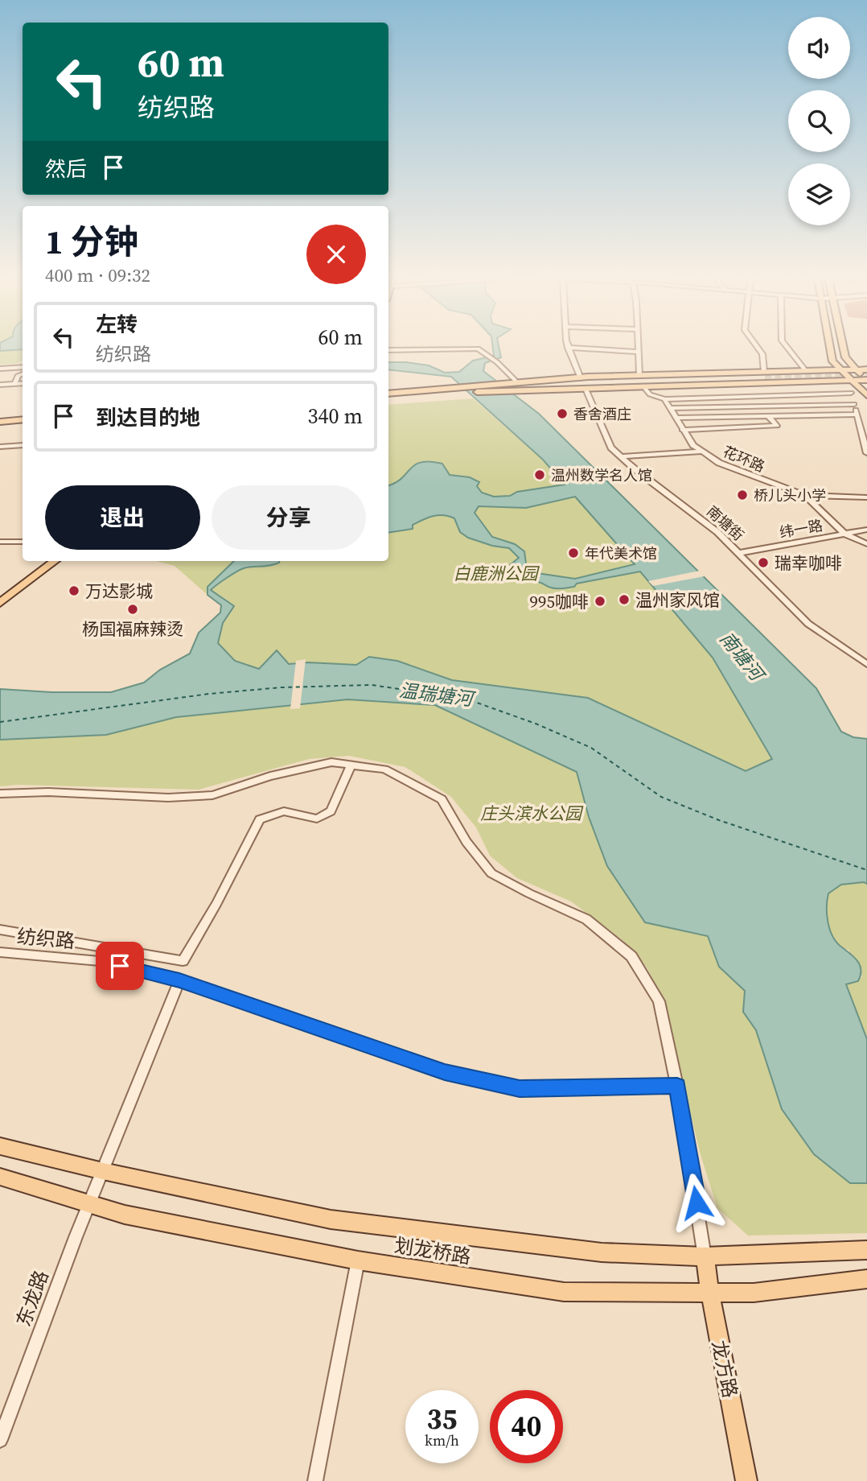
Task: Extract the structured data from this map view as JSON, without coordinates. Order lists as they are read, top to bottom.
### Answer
{
  "streets": {
    "main road": ["划龙桥路", "龙方路"],
    "street": [
      "花环路",
      "南塘街",
      "纬一路",
      "纺织路",
      "东龙路"
    ]
  },
  "crossings": [
    ["南塘街", "纬一路"],
    ["纺织路", "东龙路"],
    ["划龙桥路", "东龙路"],
    ["划龙桥路", "龙方路"]
  ],
  "water": ["南塘河", "温瑞塘河"],
  "parks": ["白鹿洲公园", "庄头滨水公园"],
  "places": [
    "香舍酒庄",
    "温州数学名人馆",
    "桥儿头小学",
    "年代美术馆",
    "瑞幸咖啡",
    "万达影城",
    "温州家风馆",
    "995咖啡",
    "杨国福麻辣烫"
  ],
  "page": {
    "turn": ["60 m", "纺织路"],
    "then": "然后",
    "heading": ["1 分钟", "400 m · 09:32"],
    "list": [
      {
        "name": "左转",
        "note": "纺织路",
        "value": "60 m"
      },
      {
        "name": "到达目的地",
        "value": "340 m"
      }
    ],
    "buttons": ["退出", "分享"],
    "speed": "35 km/h",
    "limit": "40"
  }
}
